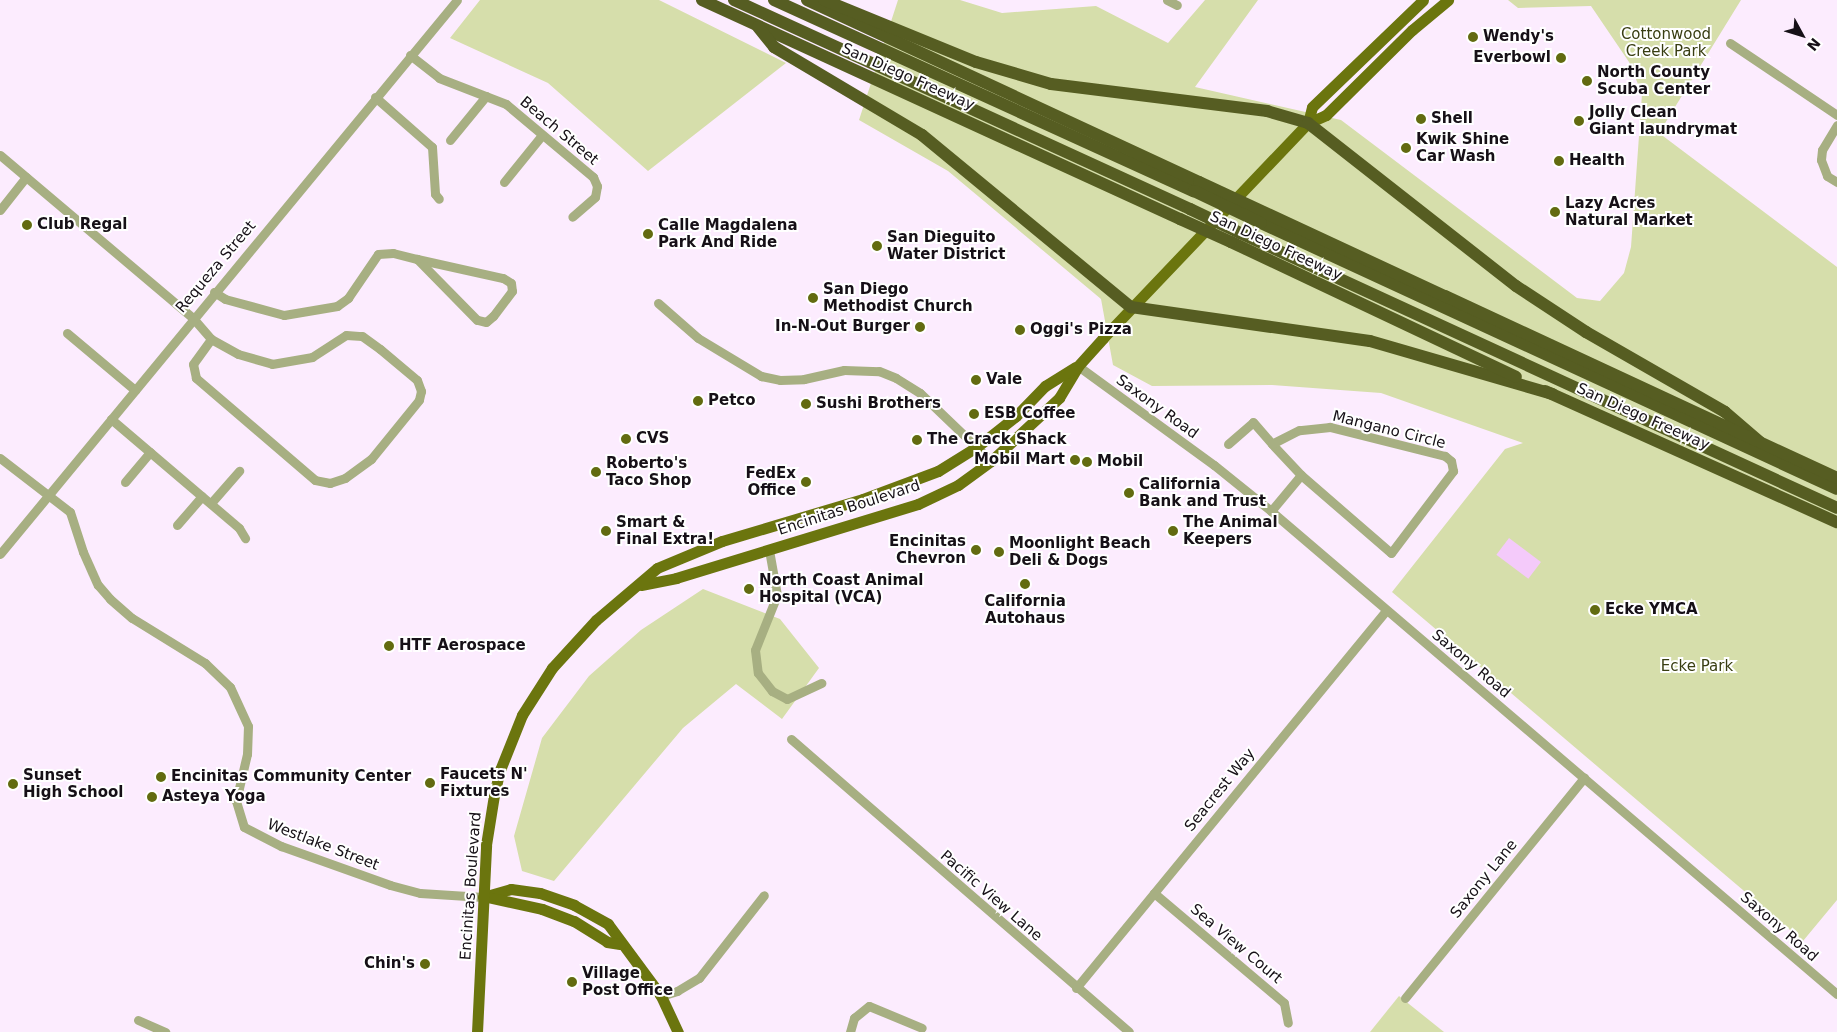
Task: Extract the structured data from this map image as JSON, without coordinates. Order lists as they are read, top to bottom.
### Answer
{
  "streets": {
    "highway": ["San Diego Freeway"],
    "main road": ["Encinitas Boulevard"],
    "street": [
      "Beach Street",
      "Requeza Street",
      "Saxony Road",
      "Mangano Circle",
      "Seacrest Way",
      "Westlake Street",
      "Saxony Lane",
      "Pacific View Lane",
      "Sea View Court"
    ]
  },
  "crossings": [
    ["Beach Street", "Requeza Street"],
    ["Requeza Street", "Westlake Street"],
    ["Saxony Road", "Encinitas Boulevard"],
    ["Saxony Road", "Seacrest Way"],
    ["Saxony Road", "Saxony Lane"],
    ["Encinitas Boulevard", "Westlake Street"],
    ["Seacrest Way", "Pacific View Lane"],
    ["Seacrest Way", "Sea View Court"]
  ],
  "parks": ["Cottonwood Creek Park", "Ecke Park"],
  "places": [
    "Wendy's",
    "Everbowl",
    "North County Scuba Center",
    "Shell",
    "Jolly Clean Giant laundrymat",
    "Kwik Shine Car Wash",
    "Health",
    "Lazy Acres Natural Market",
    "Club Regal",
    "Calle Magdalena Park And Ride",
    "San Dieguito Water District",
    "San Diego Methodist Church",
    "In-N-Out Burger",
    "Oggi's Pizza",
    "Vale",
    "Petco",
    "Sushi Brothers",
    "ESB Coffee",
    "CVS",
    "The Crack Shack",
    "Mobil Mart",
    "Mobil",
    "Roberto's Taco Shop",
    "FedEx Office",
    "California Bank and Trust",
    "Smart & Final Extra!",
    "The Animal Keepers",
    "Encinitas Chevron",
    "Moonlight Beach Deli & Dogs",
    "California Autohaus",
    "North Coast Animal Hospital (VCA)",
    "Ecke YMCA",
    "HTF Aerospace",
    "Encinitas Community Center",
    "Faucets N' Fixtures",
    "Sunset High School",
    "Asteya Yoga",
    "Chin's",
    "Village Post Office"
  ],
  "north": "bottom right"
}
